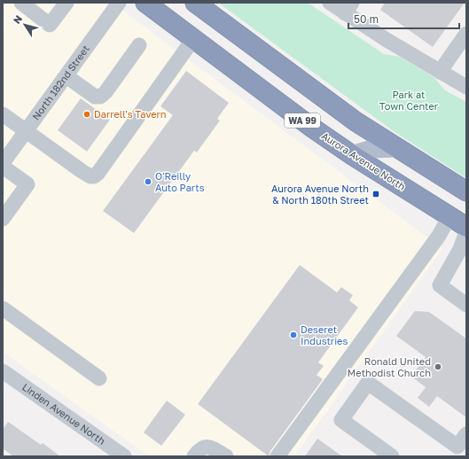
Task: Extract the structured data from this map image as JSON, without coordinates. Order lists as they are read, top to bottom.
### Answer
{
  "streets": {
    "highway": ["WA 99", "Aurora Avenue North"],
    "street": ["North 182nd Street", "Linden Avenue North"]
  },
  "parks": ["Park at Town Center"],
  "places": {
    "other": [
      "Darrell's Tavern",
      "O'Reilly Auto Parts",
      "Deseret Industries",
      "Ronald United Methodist Church"
    ],
    "transit": ["Aurora Avenue North & North 180th Street"]
  },
  "scale_bar": "50 m",
  "north": "top left"
}
